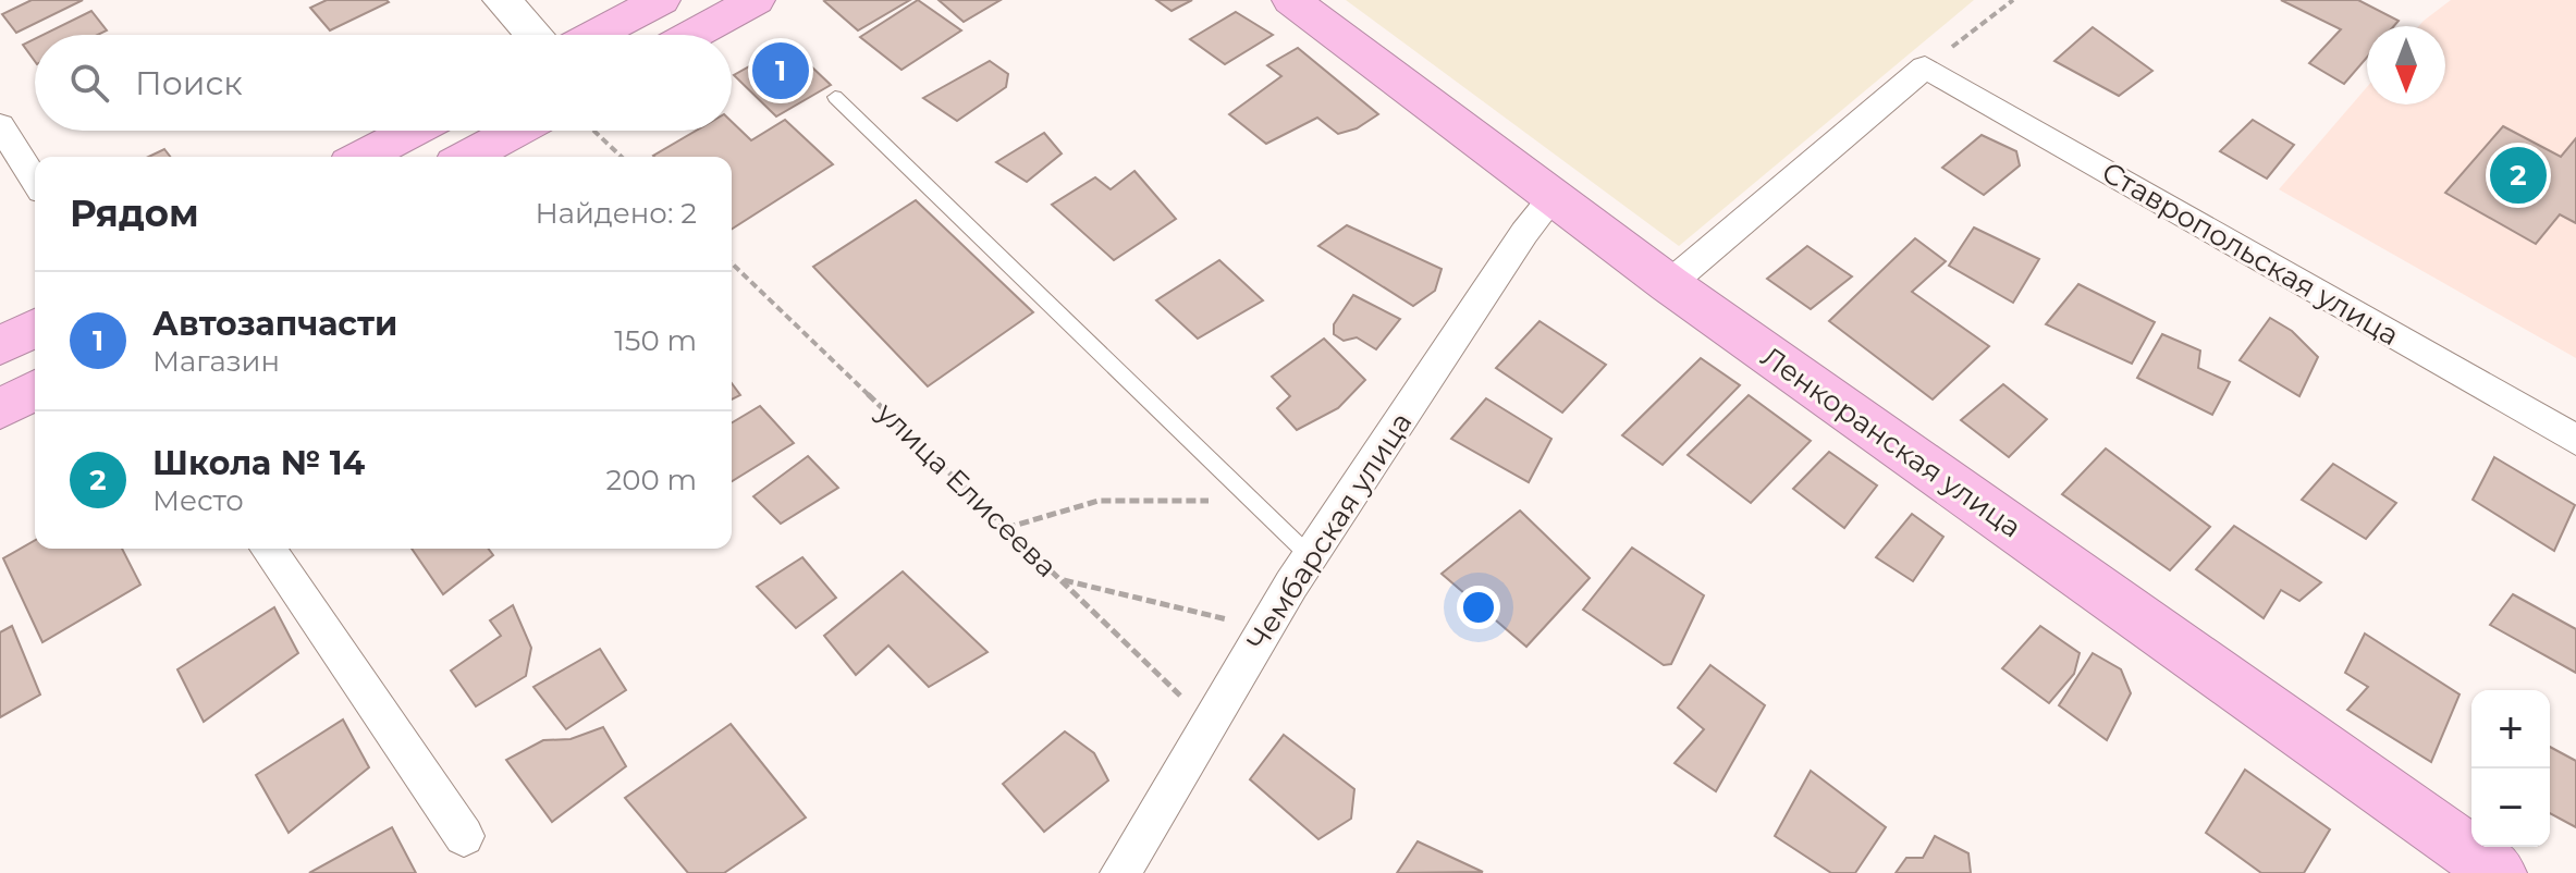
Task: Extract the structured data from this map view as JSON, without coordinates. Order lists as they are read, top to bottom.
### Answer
{
  "streets": {
    "highway": ["Ленкоранская улица"],
    "street": ["Ставропольская улица", "Чембарская улица"],
    "path": ["улица Елисеева"]
  },
  "crossings": [
    ["Ленкоранская улица", "Чембарская улица"],
    ["улица Елисеева", "Чембарская улица"]
  ],
  "north": "bottom",
  "page": {
    "search": "Поиск",
    "pins": ["1", "2"],
    "heading": ["Рядом", "Найдено: 2"],
    "list": [
      {
        "mark": "1",
        "name": "Автозапчасти",
        "note": "Магазин",
        "value": "150 m"
      },
      {
        "mark": "2",
        "name": "Школа № 14",
        "note": "Место",
        "value": "200 m"
      }
    ],
    "map_buttons": ["+", "−"]
  }
}
